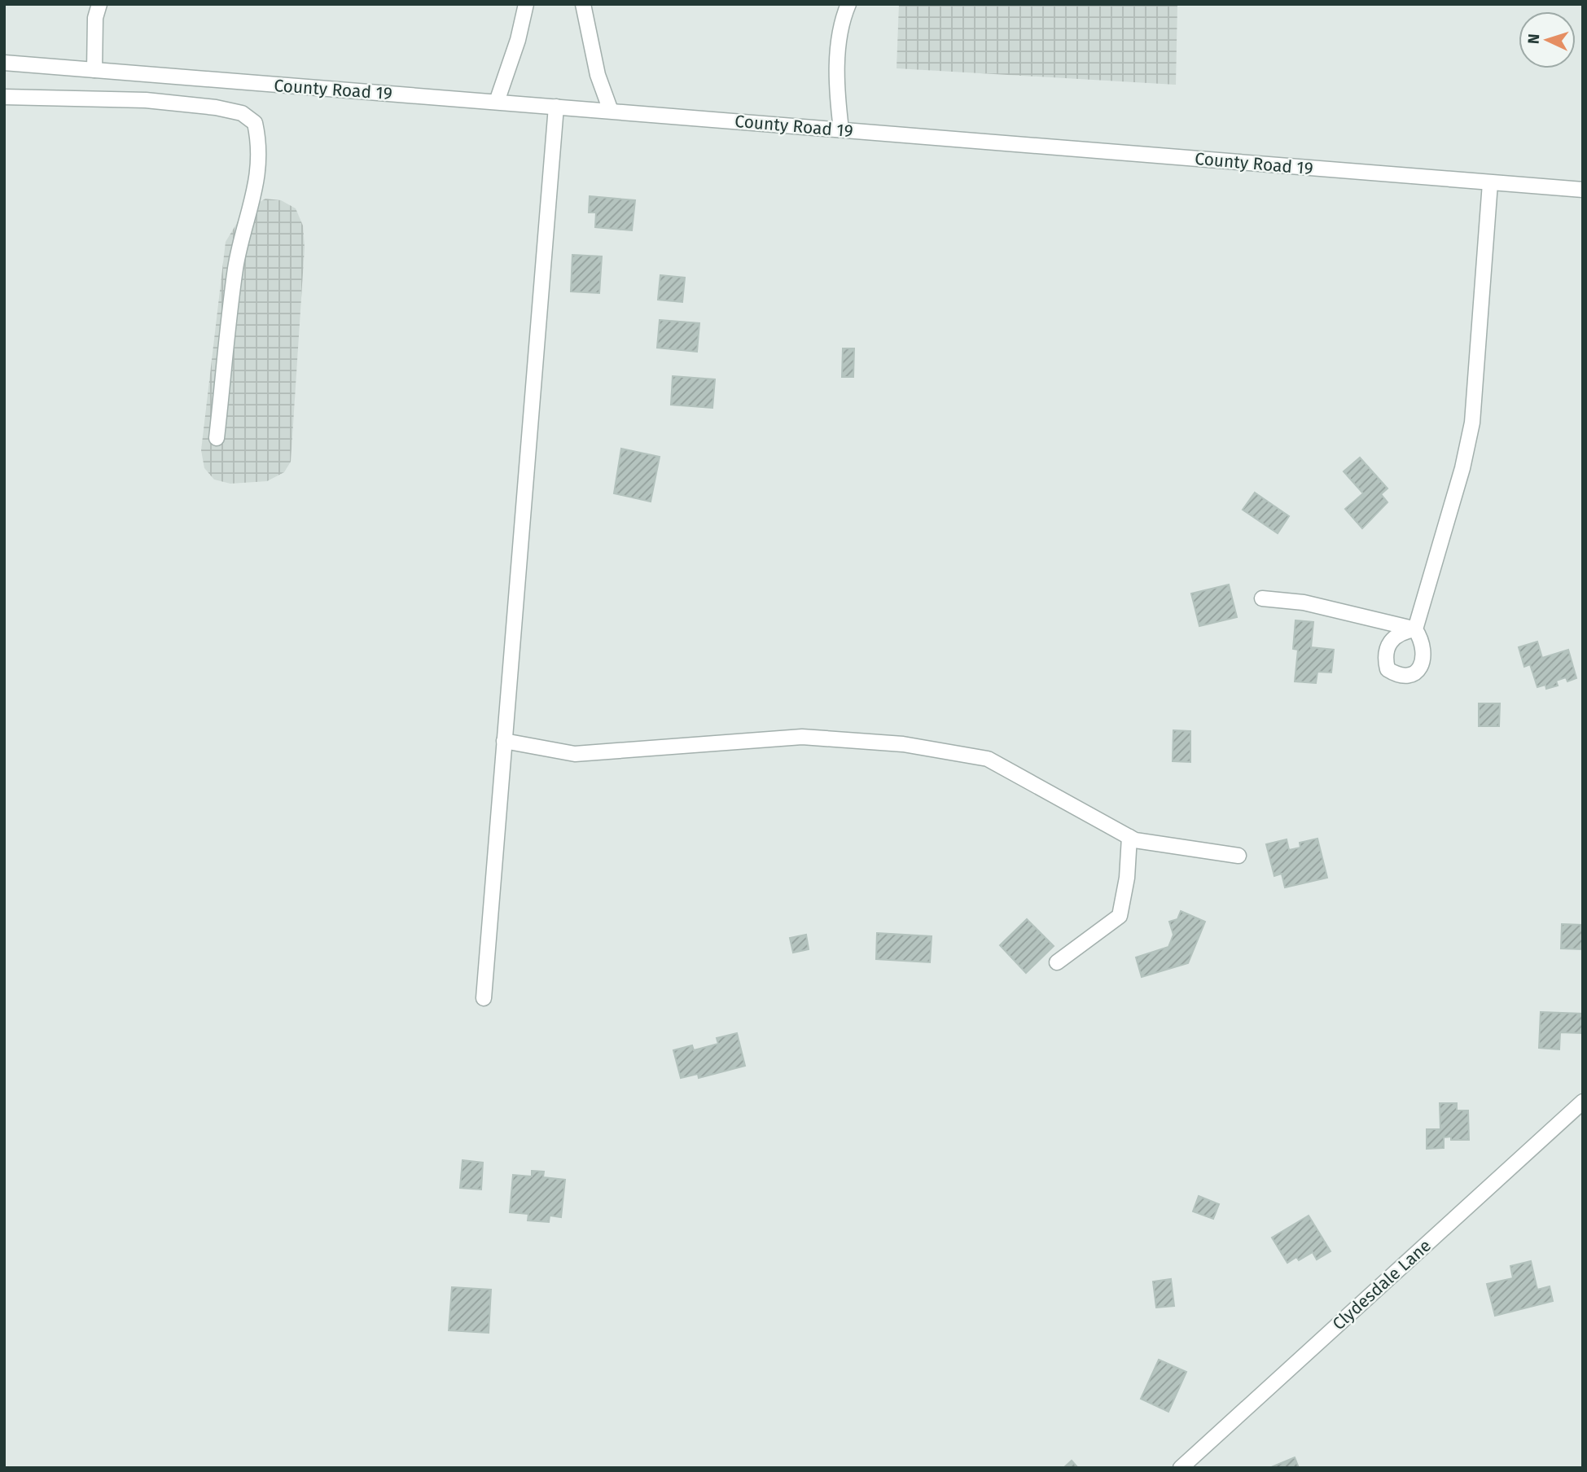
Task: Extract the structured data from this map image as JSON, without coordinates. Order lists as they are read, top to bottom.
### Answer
{
  "streets": {
    "street": ["County Road 19", "Clydesdale Lane"]
  },
  "north": "left"
}
